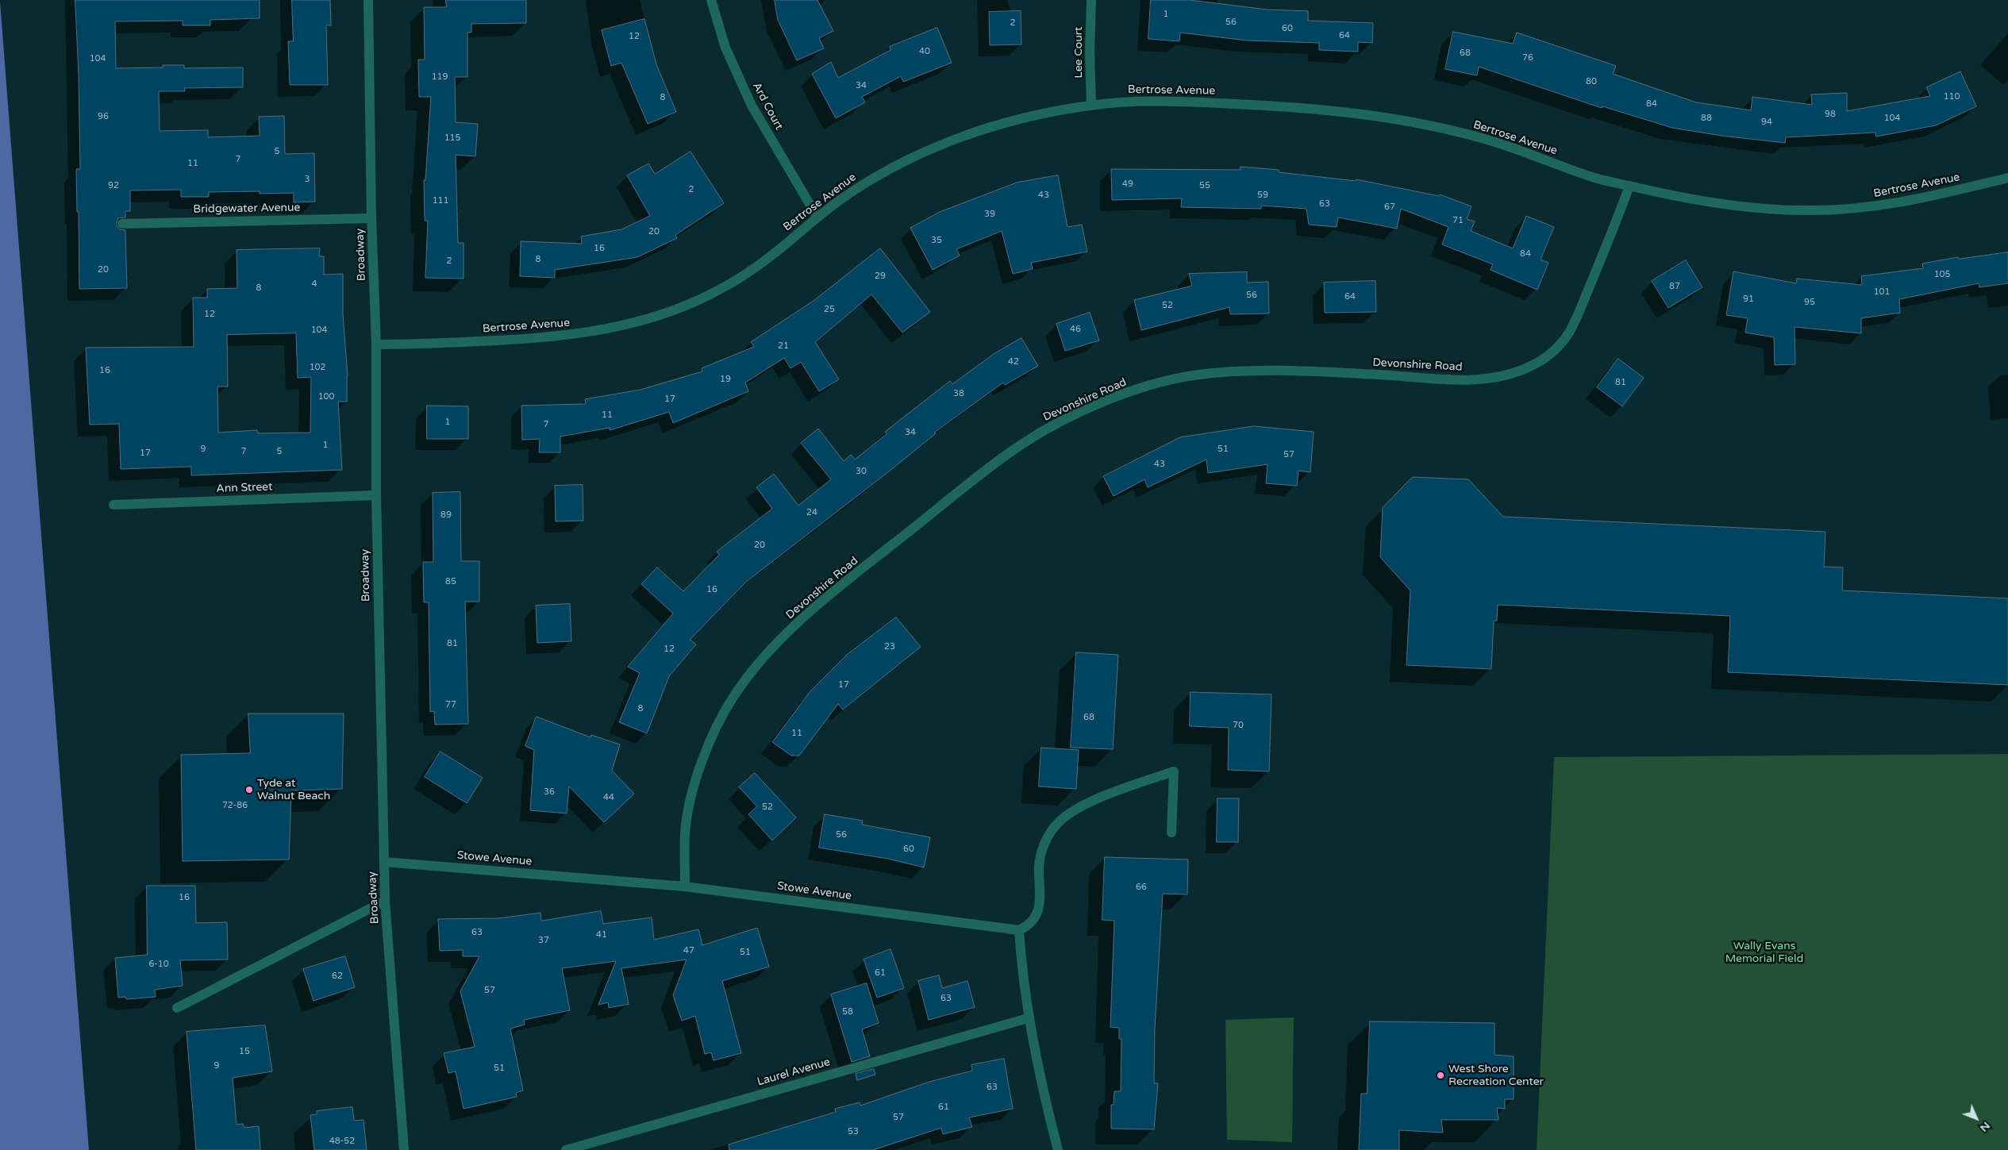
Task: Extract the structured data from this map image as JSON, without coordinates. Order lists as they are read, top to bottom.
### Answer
{
  "streets": {
    "street": [
      "Lee Court",
      "Bertrose Avenue",
      "Ard Court",
      "Bridgewater Avenue",
      "Broadway",
      "Devonshire Road",
      "Ann Street",
      "Stowe Avenue",
      "Laurel Avenue"
    ]
  },
  "crossings": [
    ["Lee Court", "Bertrose Avenue"],
    ["Bertrose Avenue", "Ard Court"],
    ["Bertrose Avenue", "Broadway"],
    ["Bertrose Avenue", "Devonshire Road"],
    ["Bridgewater Avenue", "Broadway"],
    ["Broadway", "Ann Street"],
    ["Broadway", "Stowe Avenue"],
    ["Devonshire Road", "Stowe Avenue"]
  ],
  "parks": ["Wally Evans Memorial Field"],
  "places": ["Tyde at Walnut Beach", "West Shore Recreation Center"],
  "house_numbers": [
    "1",
    "56",
    "2",
    "60",
    "64",
    "12",
    "40",
    "68",
    "76",
    "104",
    "119",
    "80",
    "34",
    "110",
    "8",
    "84",
    "98",
    "96",
    "88",
    "104",
    "94",
    "115",
    "5",
    "7",
    "11",
    "3",
    "49",
    "92",
    "55",
    "2",
    "43",
    "59",
    "111",
    "63",
    "67",
    "39",
    "71",
    "20",
    "35",
    "16",
    "84",
    "8",
    "2",
    "20",
    "105",
    "29",
    "4",
    "87",
    "8",
    "101",
    "56",
    "64",
    "91",
    "95",
    "52",
    "25",
    "12",
    "46",
    "104",
    "21",
    "42",
    "102",
    "16",
    "19",
    "81",
    "38",
    "100",
    "17",
    "11",
    "1",
    "7",
    "34",
    "1",
    "9",
    "51",
    "7",
    "5",
    "17",
    "57",
    "43",
    "30",
    "24",
    "89",
    "20",
    "85",
    "16",
    "81",
    "23",
    "12",
    "17",
    "77",
    "8",
    "68",
    "70",
    "11",
    "36",
    "44",
    "72-86",
    "52",
    "56",
    "60",
    "66",
    "16",
    "63",
    "41",
    "37",
    "47",
    "51",
    "6-10",
    "61",
    "62",
    "57",
    "63",
    "58",
    "15",
    "9",
    "51",
    "63",
    "61",
    "57",
    "53",
    "48-52"
  ],
  "north": "bottom right"
}
